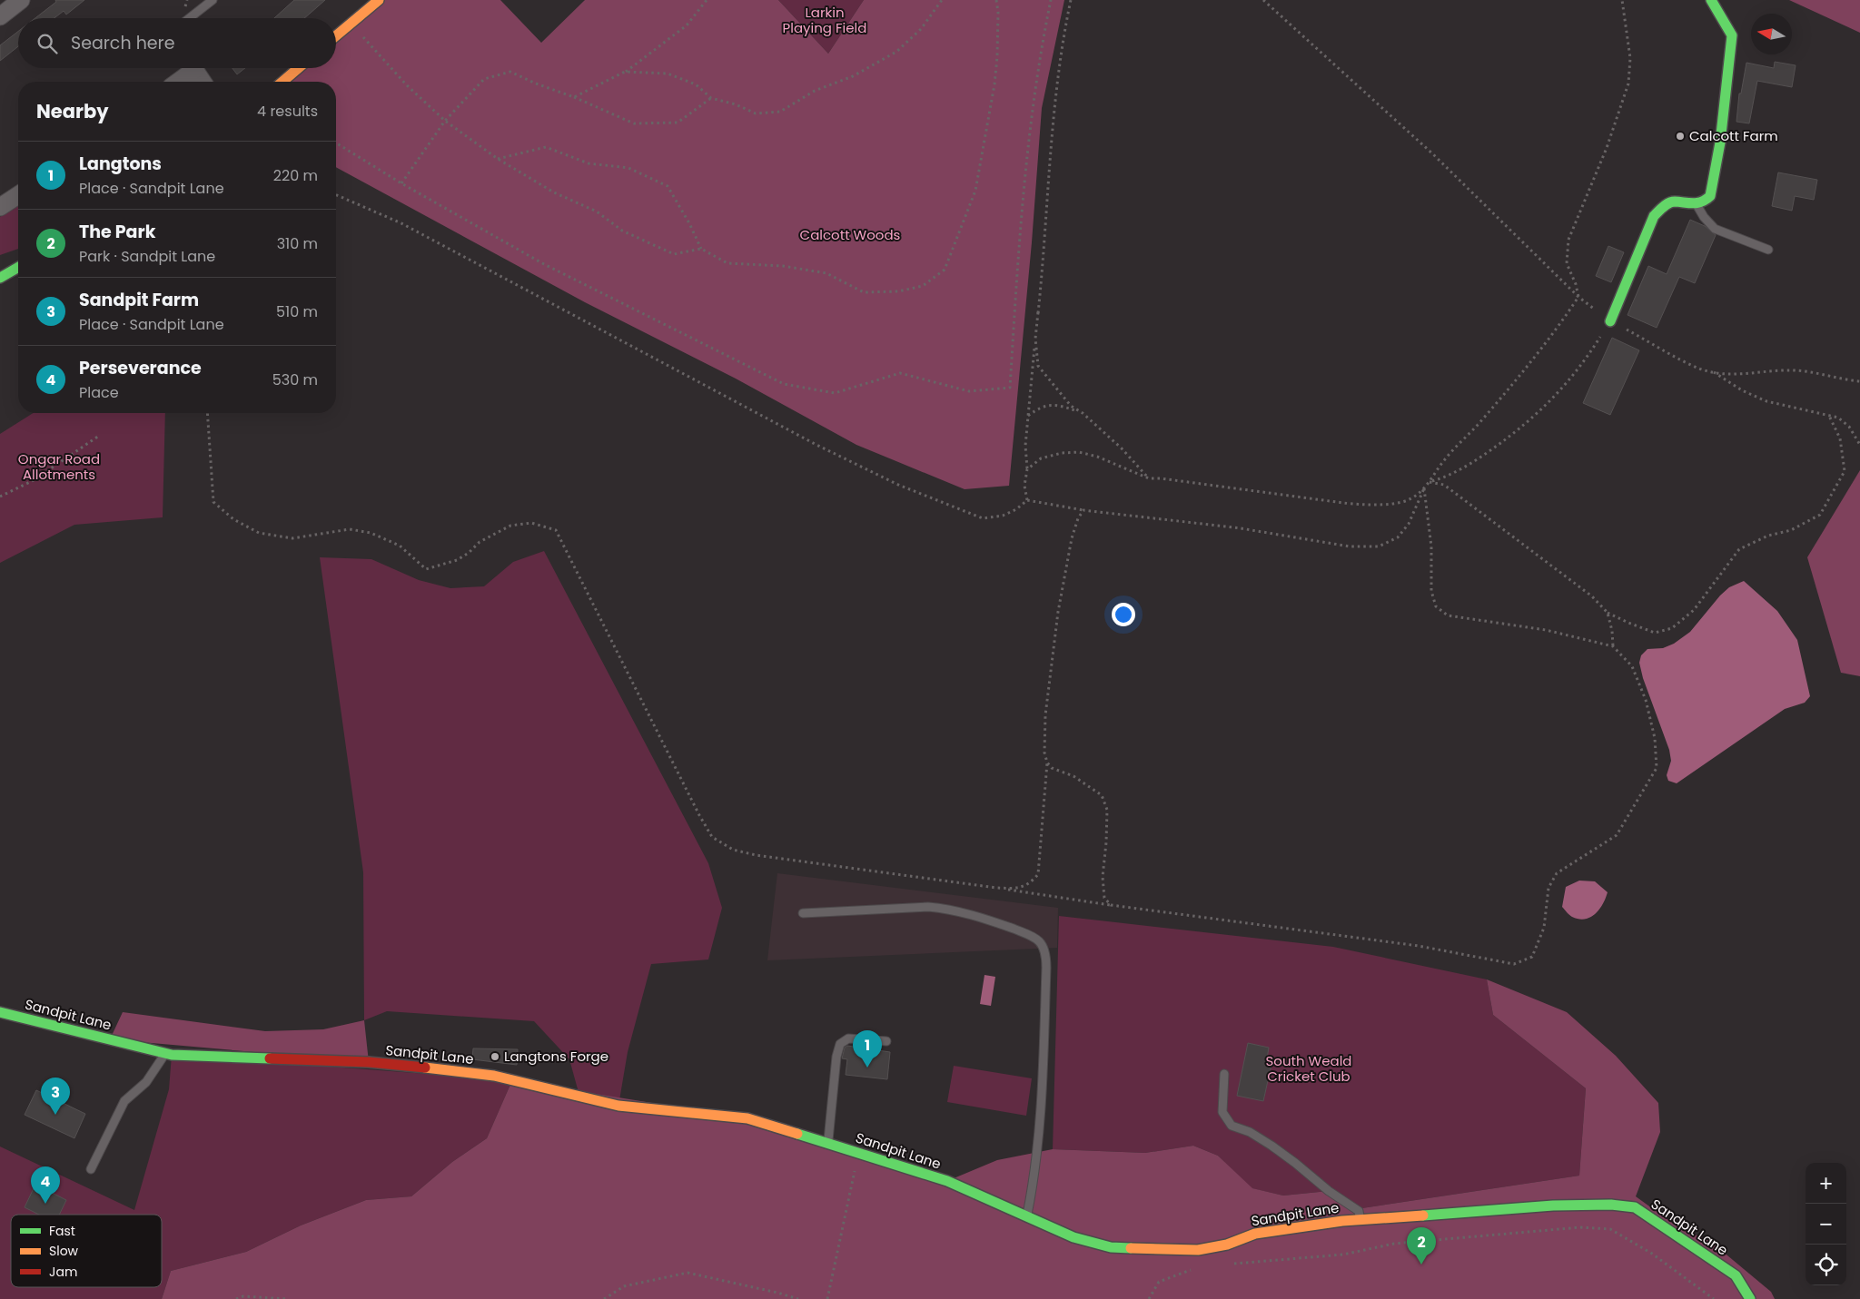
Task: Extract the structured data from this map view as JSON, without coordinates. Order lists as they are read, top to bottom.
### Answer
{
  "streets": {
    "street": ["Sandpit Lane"]
  },
  "parks": [
    "Larkin Playing Field",
    "Calcott Woods",
    "Ongar Road Allotments",
    "South Weald Cricket Club"
  ],
  "places": ["Calcott Farm", "Langtons Forge"],
  "legend": ["Fast", "Slow", "Jam"],
  "north": "left",
  "page": {
    "search": "Search here",
    "heading": ["Nearby", "4 results"],
    "list": [
      {
        "mark": "1",
        "name": "Langtons",
        "note": "Place · Sandpit Lane",
        "value": "220 m"
      },
      {
        "mark": "2",
        "name": "The Park",
        "note": "Park · Sandpit Lane",
        "value": "310 m"
      },
      {
        "mark": "3",
        "name": "Sandpit Farm",
        "note": "Place · Sandpit Lane",
        "value": "510 m"
      },
      {
        "mark": "4",
        "name": "Perseverance",
        "note": "Place",
        "value": "530 m"
      }
    ],
    "pins": [
      "1",
      "3",
      "4",
      "2"
    ],
    "map_buttons": ["+", "−"]
  }
}
